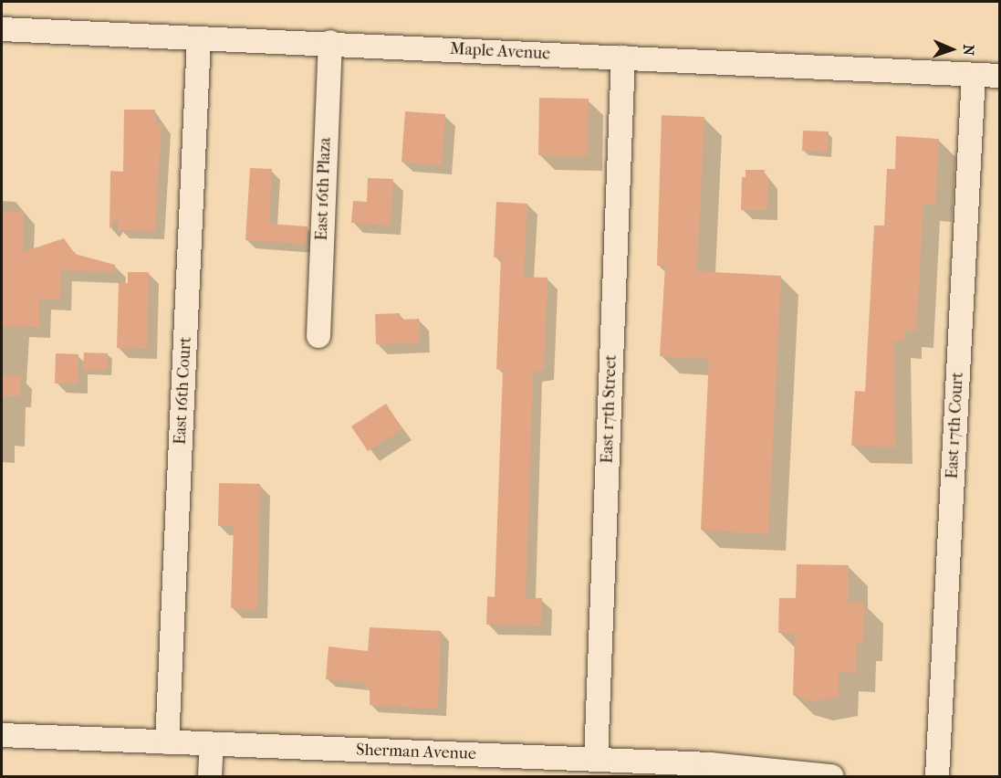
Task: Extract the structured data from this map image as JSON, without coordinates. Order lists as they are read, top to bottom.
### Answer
{
  "streets": {
    "street": [
      "Maple Avenue",
      "East 16th Plaza",
      "East 16th Court",
      "East 17th Street",
      "East 17th Court",
      "Sherman Avenue"
    ]
  },
  "crossings": [
    ["Maple Avenue", "East 16th Plaza"],
    ["Maple Avenue", "East 16th Court"],
    ["Maple Avenue", "East 17th Street"],
    ["Maple Avenue", "East 17th Court"],
    ["East 16th Court", "Sherman Avenue"],
    ["East 17th Street", "Sherman Avenue"]
  ],
  "north": "right"
}
